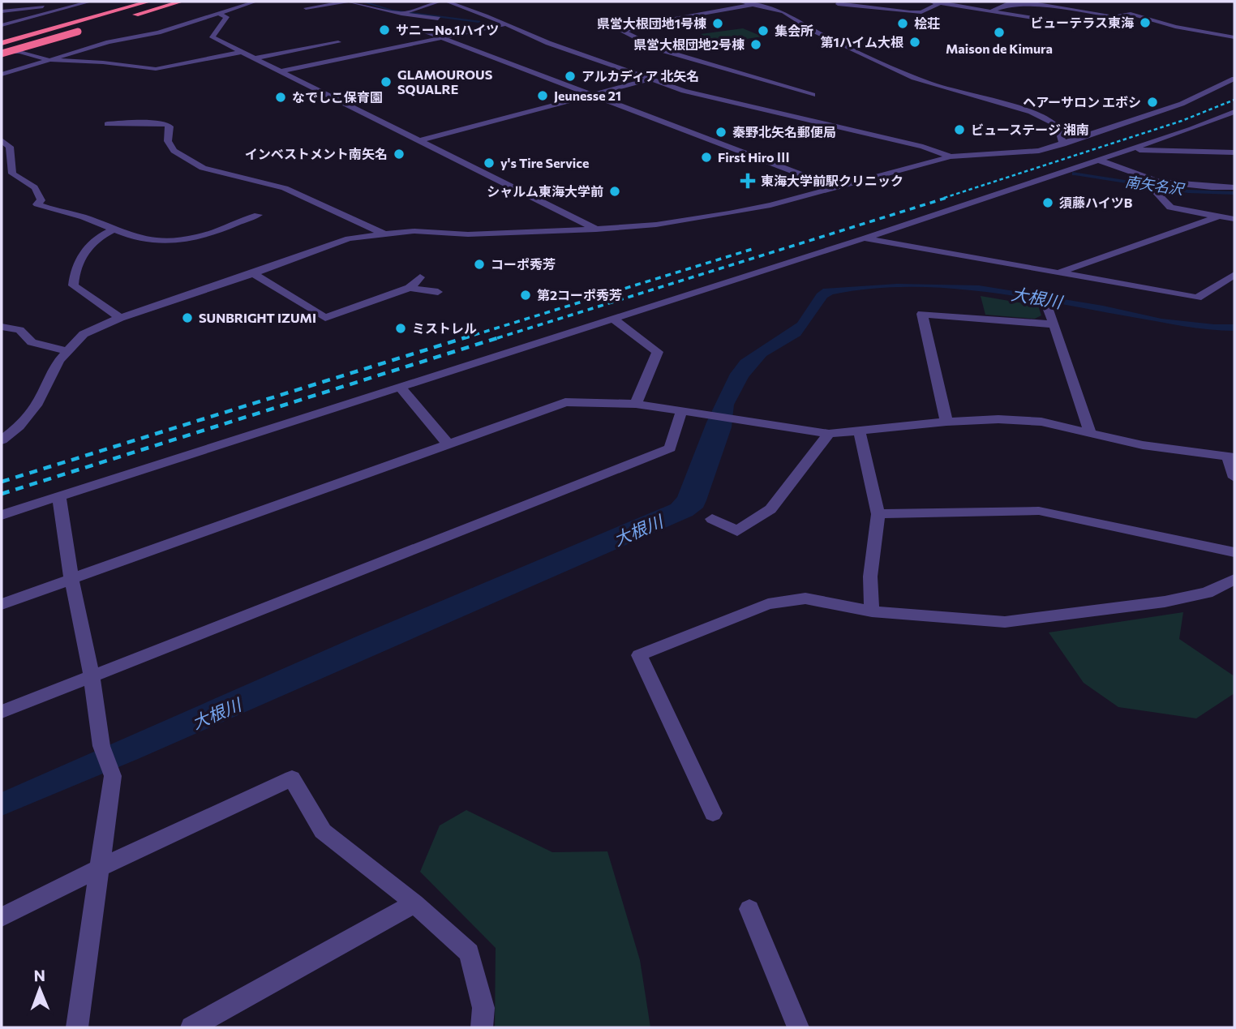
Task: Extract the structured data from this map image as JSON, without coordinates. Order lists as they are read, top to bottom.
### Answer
{
  "water": ["南矢名沢", "大根川"],
  "places": {
    "other": [
      "ビューテラス東海",
      "県営大根団地1号棟",
      "桧荘",
      "サニーNo.1ハイツ",
      "集会所",
      "Maison de Kimura",
      "第1ハイム大根",
      "県営大根団地2号棟",
      "アルカディア 北矢名",
      "GLAMOUROUS SQUALRE",
      "Jeunesse 21",
      "なでしこ保育園",
      "ヘアーサロン エボシ",
      "ビューステージ 湘南",
      "秦野北矢名郵便局",
      "インベストメント南矢名",
      "First Hiro Ⅲ",
      "y's Tire Service",
      "シャルム東海大学前",
      "須藤ハイツB",
      "コーポ秀芳",
      "第2コーポ秀芳",
      "SUNBRIGHT IZUMI",
      "ミストレル"
    ],
    "health": ["東海大学前駅クリニック"]
  },
  "north": "top"
}
